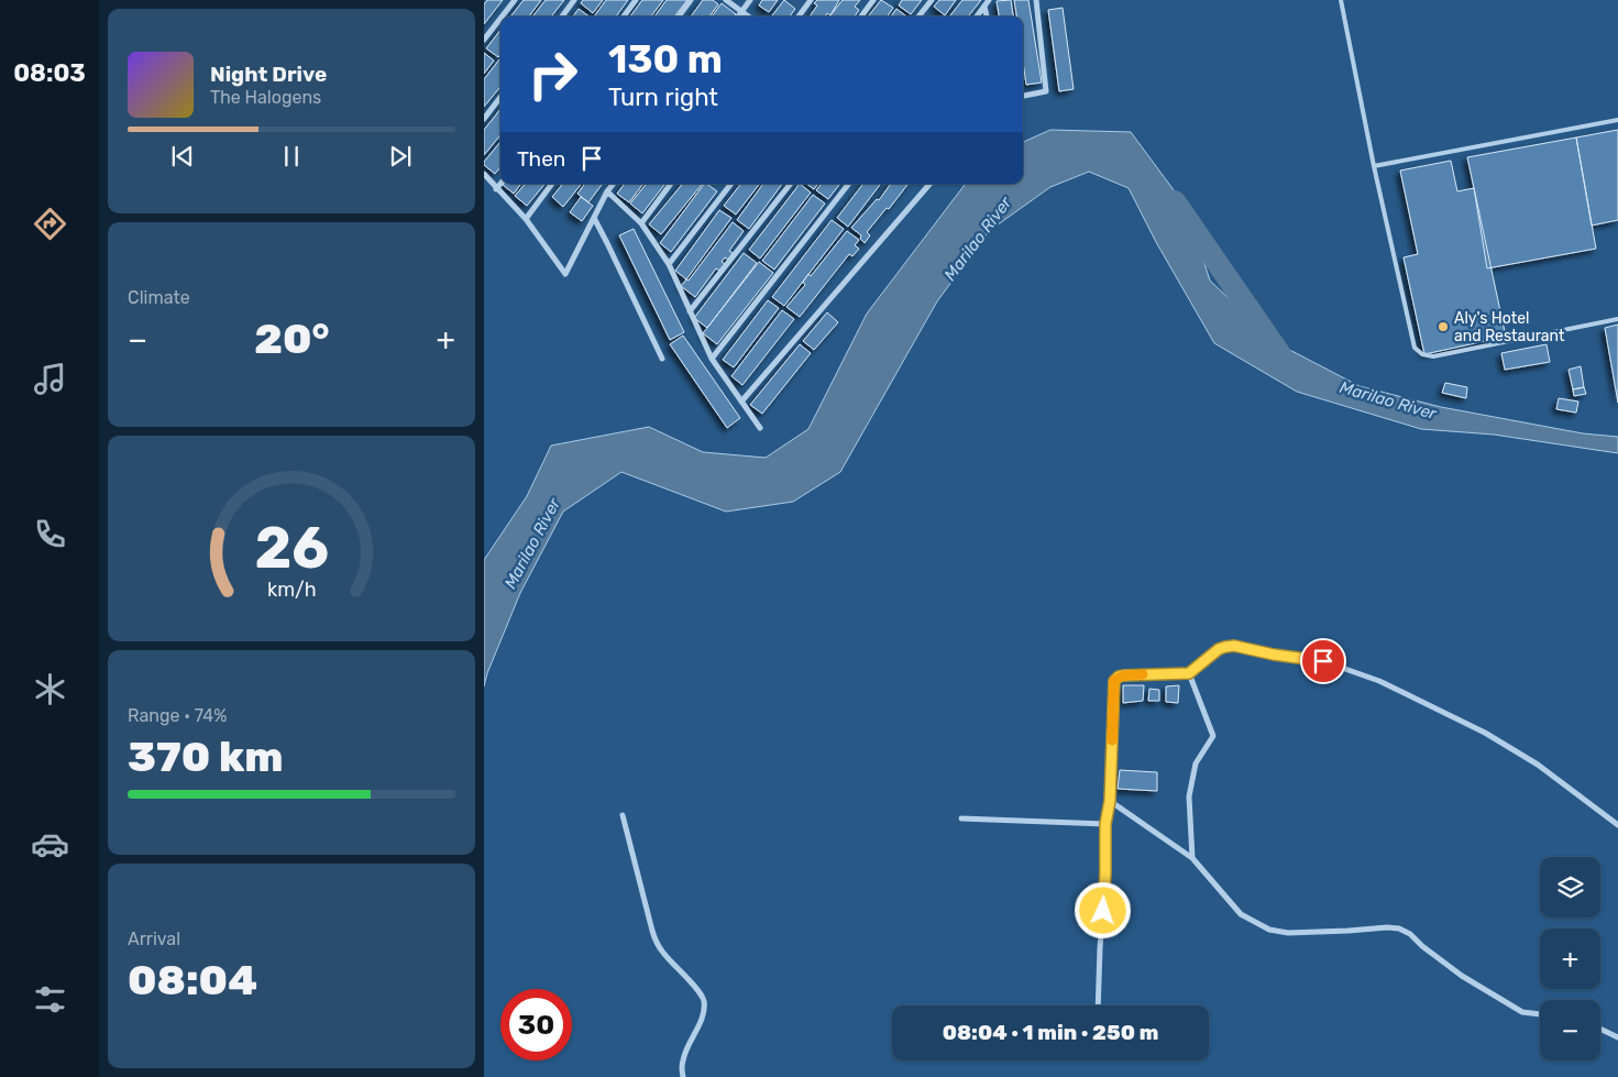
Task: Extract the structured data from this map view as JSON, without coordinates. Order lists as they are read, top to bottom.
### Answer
{
  "water": ["Marilao River"],
  "places": ["Aly's Hotel and Restaurant"],
  "page": {
    "tabs": "08:03",
    "turn": ["130 m", "Turn right"],
    "song": ["Night Drive", "The Halogens"],
    "then": "Then",
    "tile": [
      "Climate",
      ["Range · 74%", "370 km"],
      ["Arrival", "08:04"]
    ],
    "heat": ["−", "20°", "+"],
    "map_buttons": ["+", "−"],
    "limit": "30",
    "trip": "08:04 · 1 min · 250 m",
    "gauge": ["26", "km/h"]
  }
}
